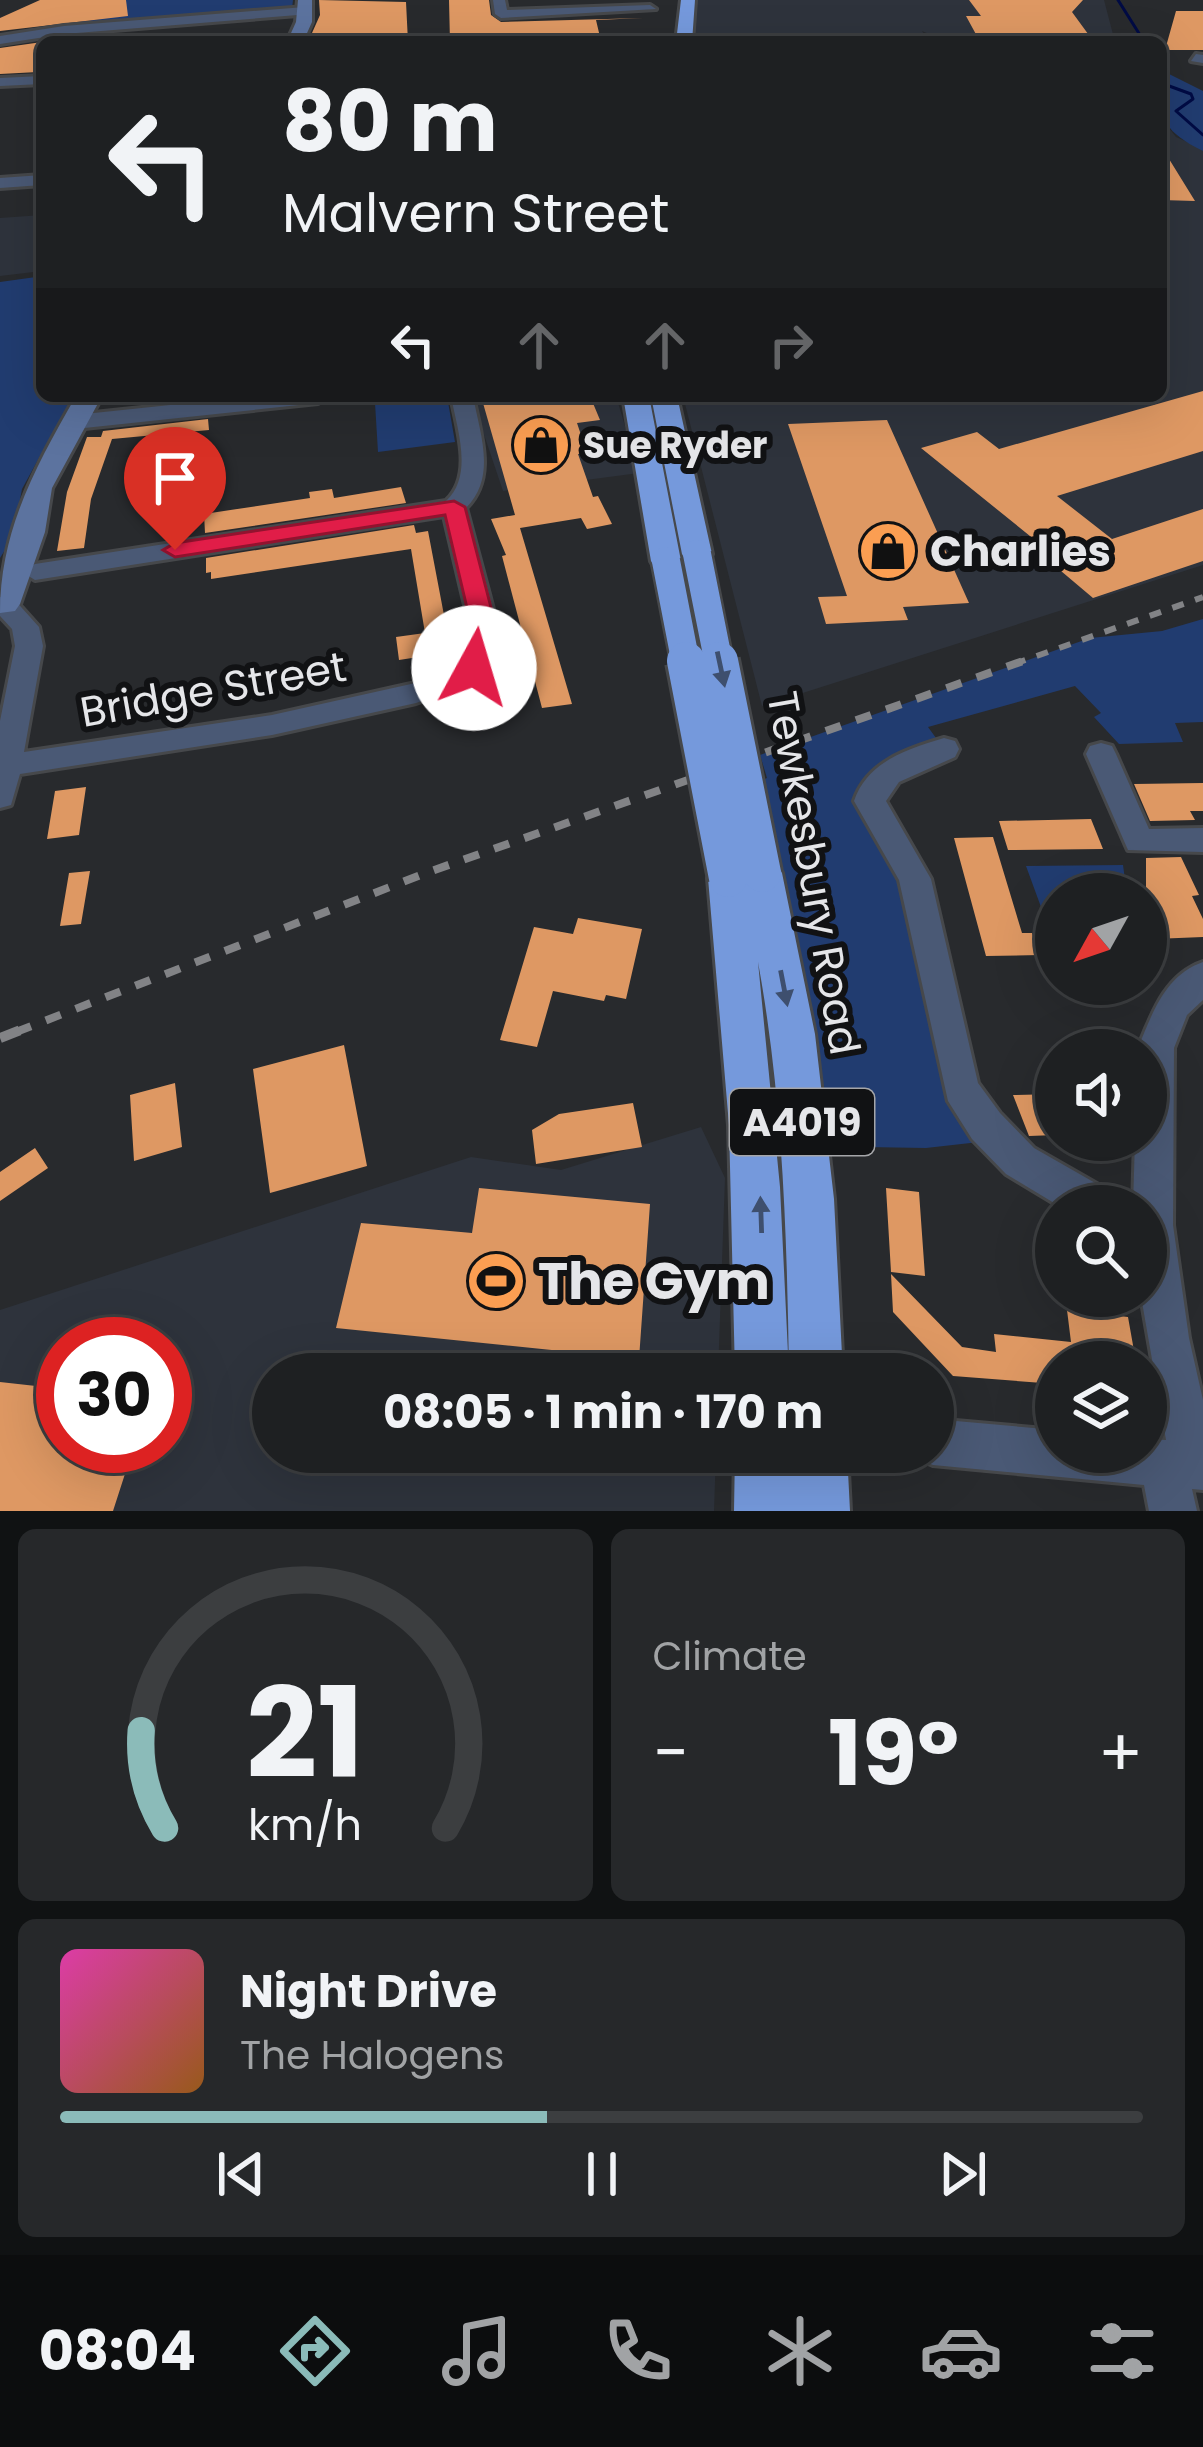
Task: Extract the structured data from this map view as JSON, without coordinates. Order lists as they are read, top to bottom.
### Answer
{
  "streets": {
    "highway": ["Tewkesbury Road", "A4019"],
    "street": ["Bridge Street"]
  },
  "places": {
    "shop": ["Sue Ryder", "Charlies"],
    "sports": ["The Gym"]
  },
  "north": "bottom left",
  "page": {
    "turn": ["80 m", "Malvern Street"],
    "limit": "30",
    "trip": "08:05 · 1 min · 170 m",
    "tile": "Climate",
    "heat": ["−", "19°", "+"],
    "song": ["Night Drive", "The Halogens"],
    "tabs": "08:04",
    "gauge": ["21", "km/h"]
  }
}
